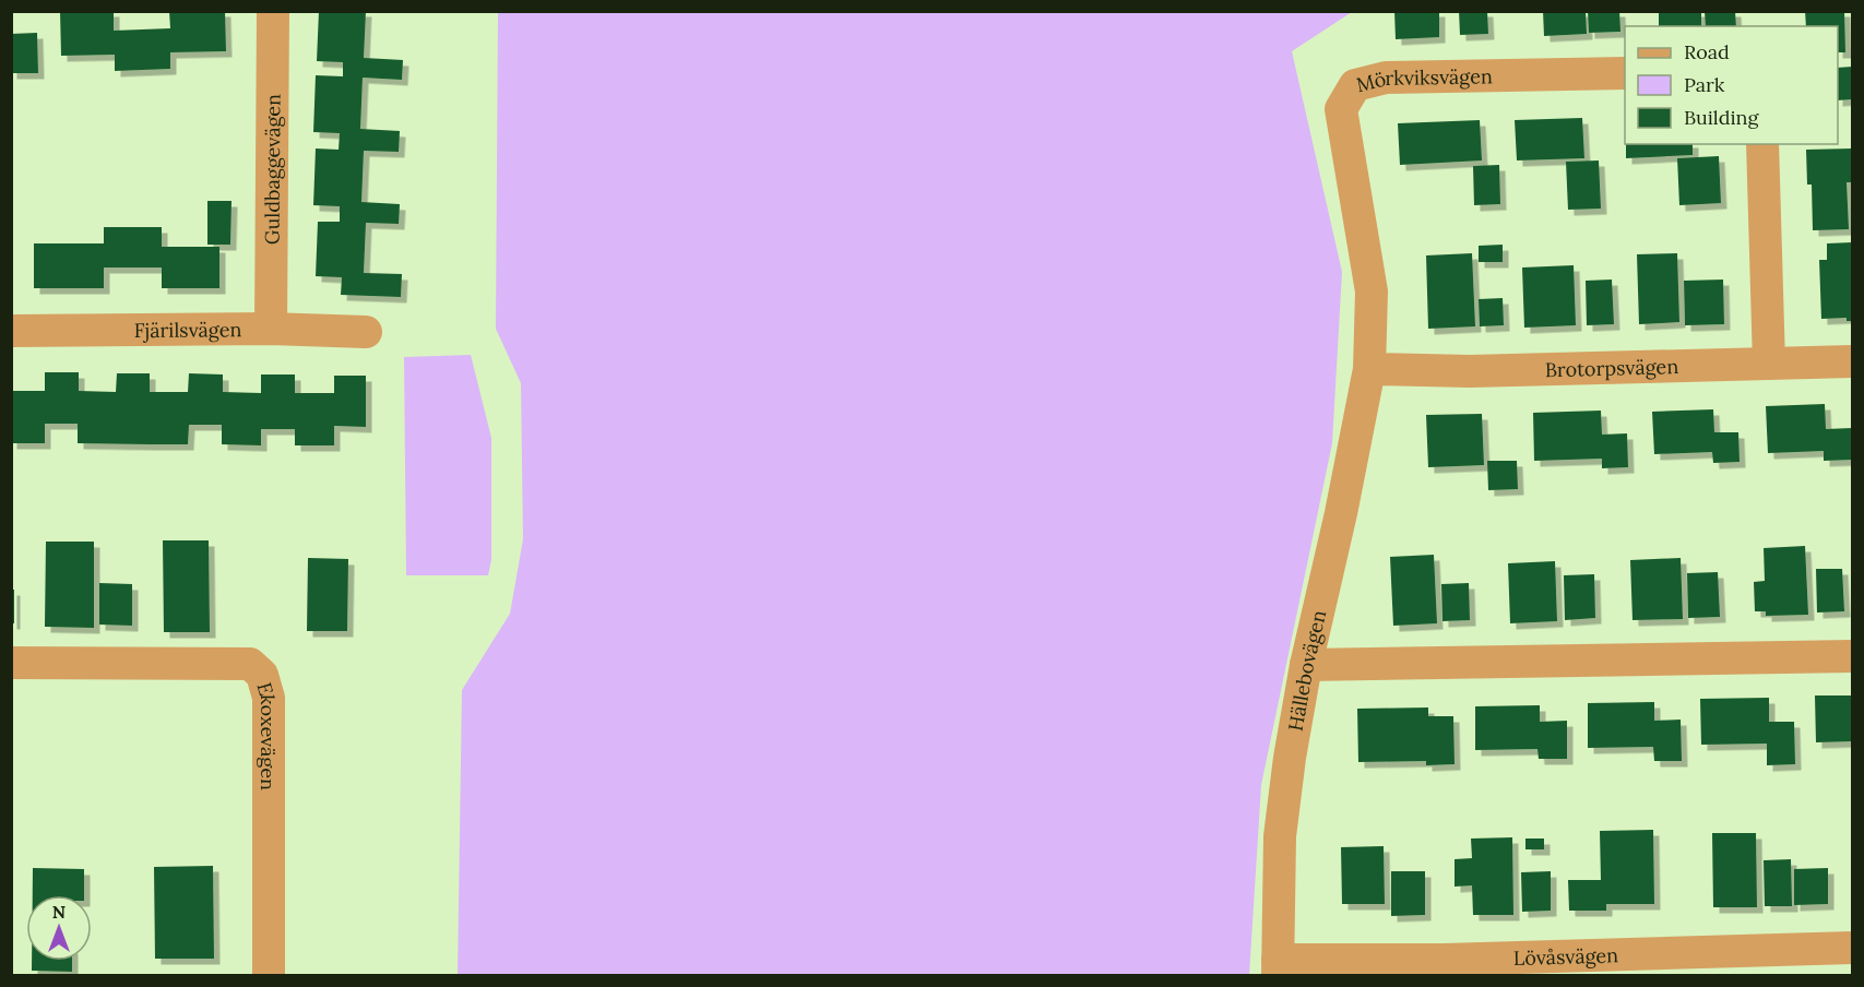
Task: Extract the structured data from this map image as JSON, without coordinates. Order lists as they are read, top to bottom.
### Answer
{
  "streets": {
    "street": [
      "Mörkviksvägen",
      "Guldbaggevägen",
      "Fjärilsvägen",
      "Brotorpsvägen",
      "Hällebovägen",
      "Ekoxevägen",
      "Lövåsvägen"
    ]
  },
  "crossings": [
    ["Mörkviksvägen", "Brotorpsvägen"],
    ["Mörkviksvägen", "Hällebovägen"],
    ["Guldbaggevägen", "Fjärilsvägen"],
    ["Brotorpsvägen", "Hällebovägen"],
    ["Hällebovägen", "Lövåsvägen"]
  ],
  "legend": ["Road", "Park", "Building"],
  "north": "top"
}
